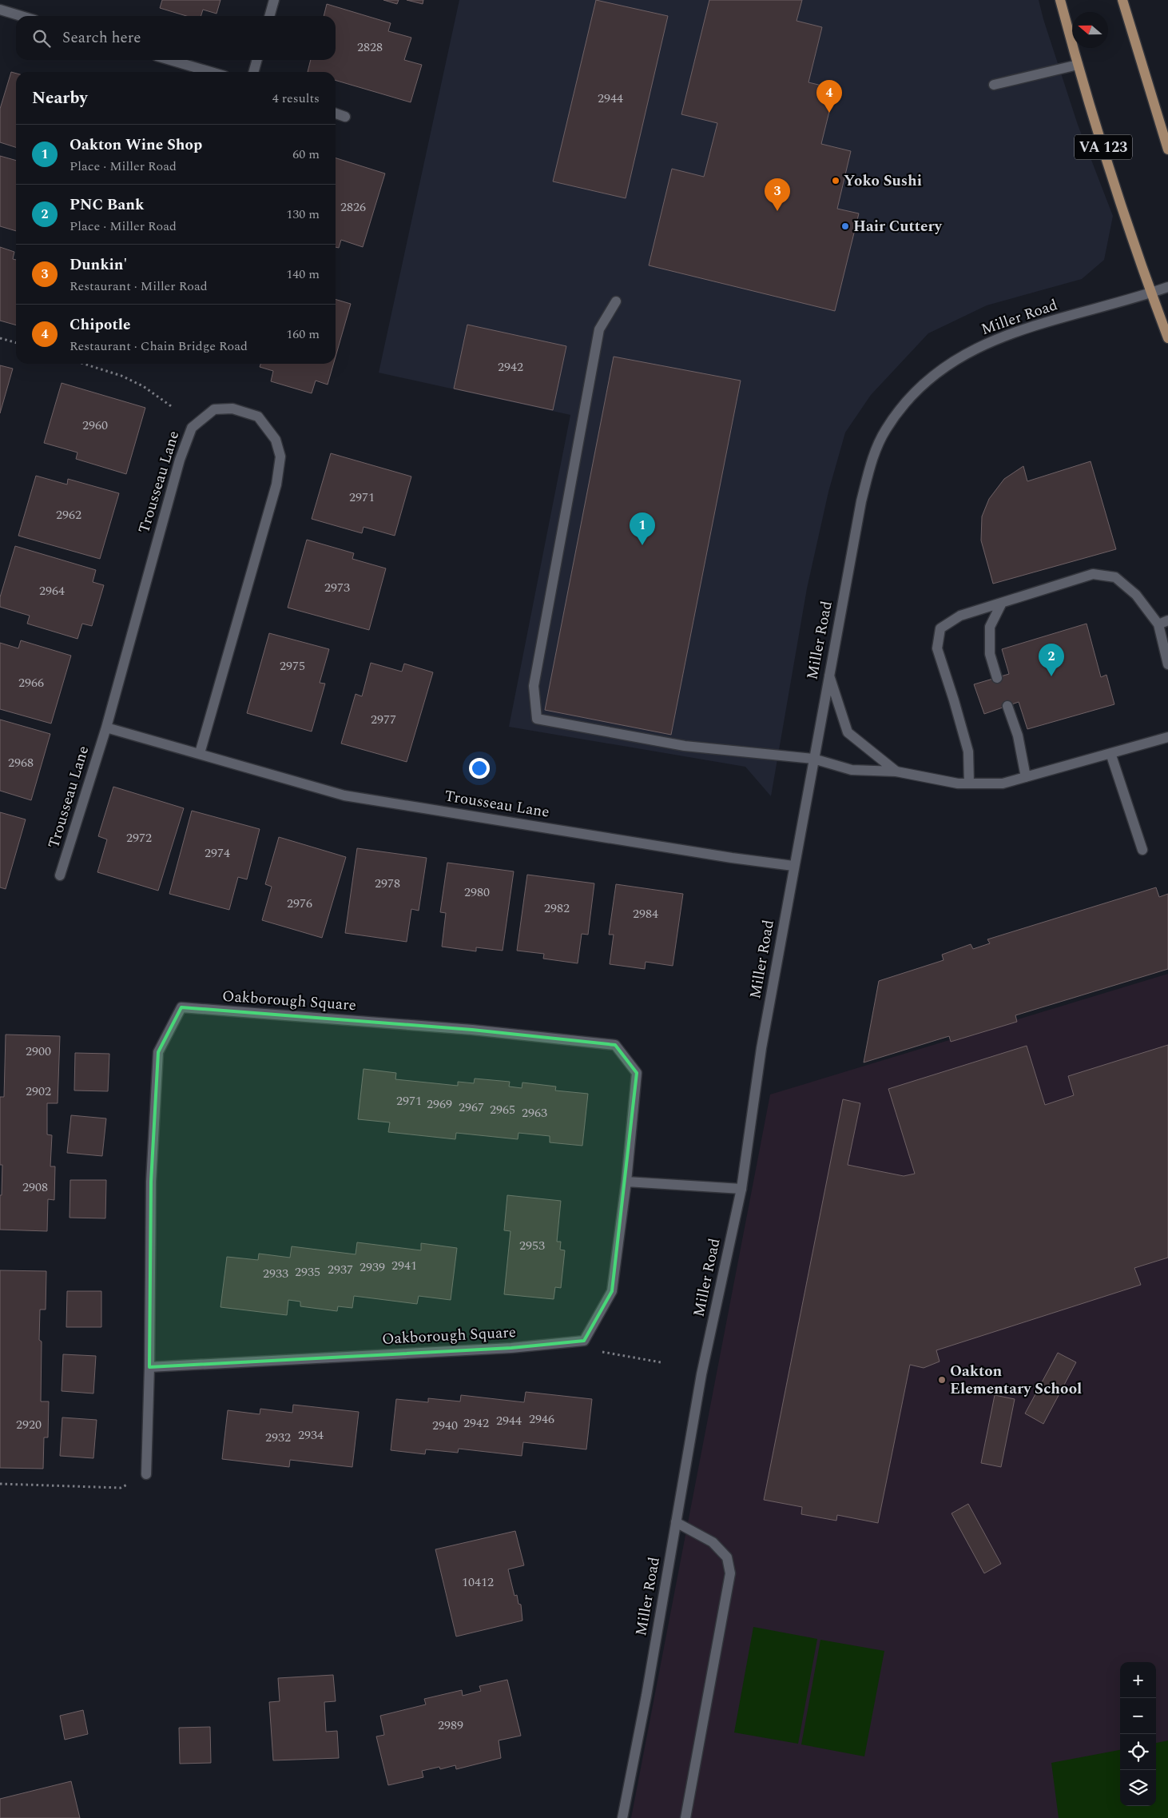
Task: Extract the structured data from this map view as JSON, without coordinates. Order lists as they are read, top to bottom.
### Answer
{
  "streets": {
    "main road": ["VA 123"],
    "street": ["Miller Road", "Trousseau Lane", "Oakborough Square"]
  },
  "crossings": [
    ["VA 123", "Miller Road"],
    ["Miller Road", "Trousseau Lane"]
  ],
  "places": ["Yoko Sushi", "Hair Cuttery", "Oakton Elementary School"],
  "house_numbers": [
    "2828",
    "2944",
    "2826",
    "2942",
    "2960",
    "2971",
    "2962",
    "2973",
    "2964",
    "2975",
    "2966",
    "2977",
    "2968",
    "2972",
    "2974",
    "2978",
    "2980",
    "2976",
    "2982",
    "2984",
    "2900",
    "2902",
    "2971",
    "2969",
    "2967",
    "2965",
    "2963",
    "2908",
    "2953",
    "2941",
    "2939",
    "2937",
    "2935",
    "2933",
    "2946",
    "2944",
    "2942",
    "2920",
    "2940",
    "2934",
    "2932",
    "10412",
    "2989"
  ],
  "north": "left",
  "page": {
    "search": "Search here",
    "heading": ["Nearby", "4 results"],
    "pins": [
      "4",
      "3",
      "1",
      "2"
    ],
    "list": [
      {
        "mark": "1",
        "name": "Oakton Wine Shop",
        "note": "Place · Miller Road",
        "value": "60 m"
      },
      {
        "mark": "2",
        "name": "PNC Bank",
        "note": "Place · Miller Road",
        "value": "130 m"
      },
      {
        "mark": "3",
        "name": "Dunkin'",
        "note": "Restaurant · Miller Road",
        "value": "140 m"
      },
      {
        "mark": "4",
        "name": "Chipotle",
        "note": "Restaurant · Chain Bridge Road",
        "value": "160 m"
      }
    ],
    "map_buttons": ["+", "−"]
  }
}
